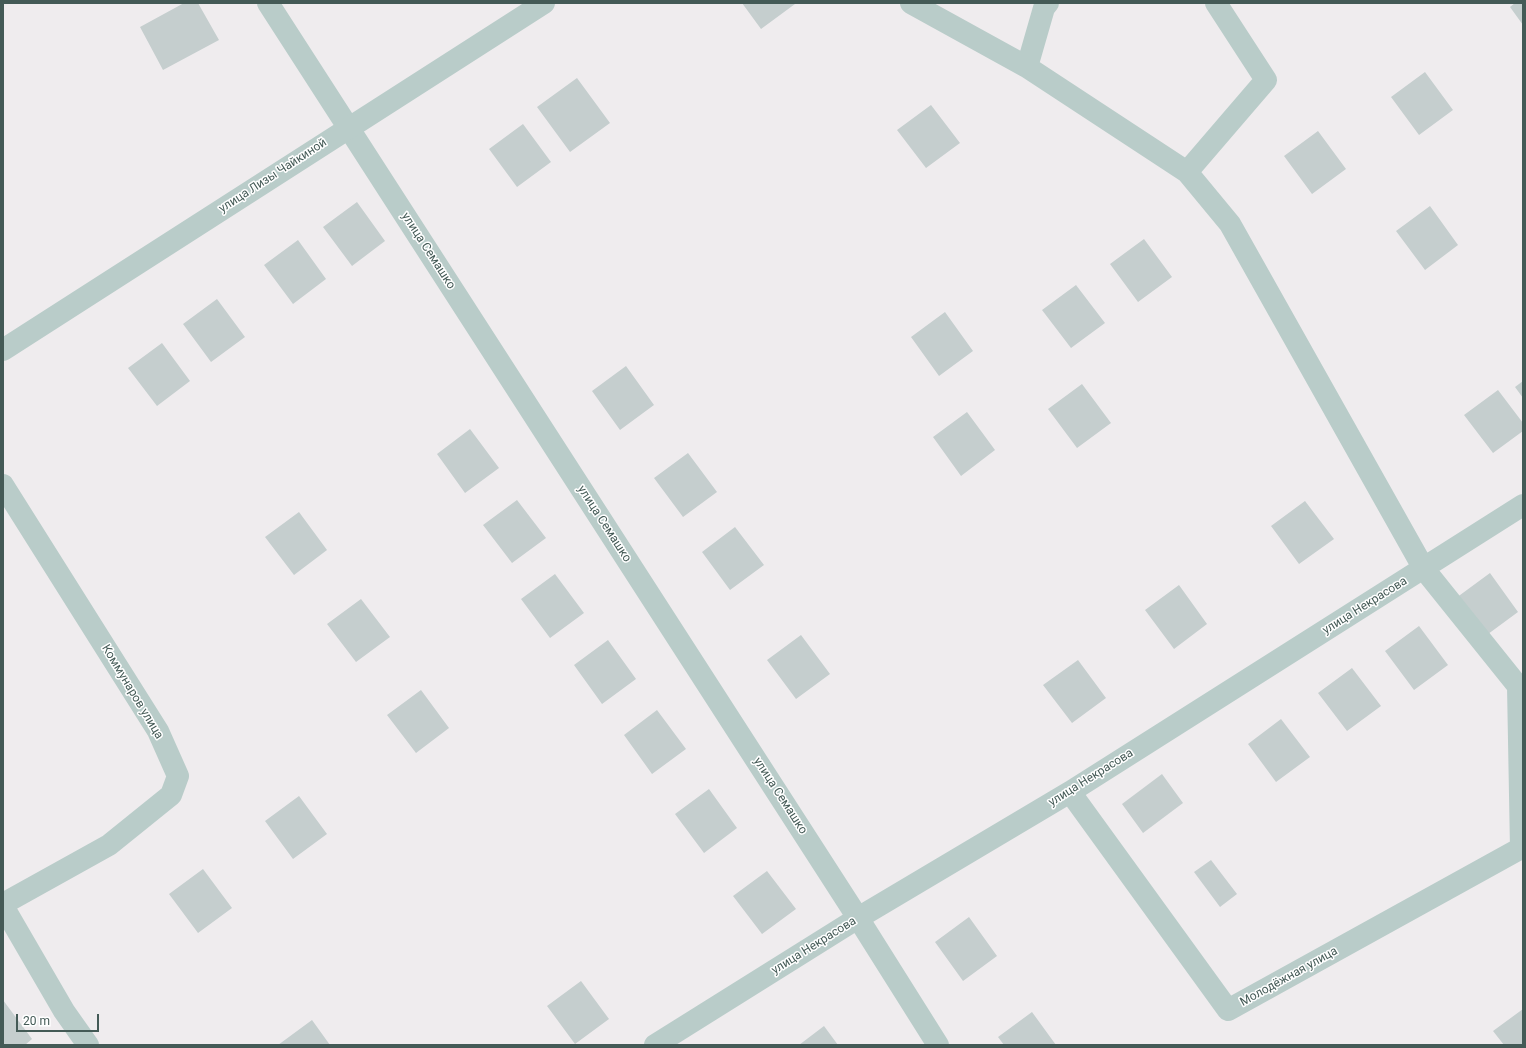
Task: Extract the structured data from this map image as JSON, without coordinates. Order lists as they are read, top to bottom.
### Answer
{
  "streets": {
    "street": [
      "улица Лизы Чайкиной",
      "улица Семашко",
      "улица Некрасова",
      "Коммунаров улица",
      "Молодёжная улица"
    ]
  },
  "crossings": [
    ["улица Лизы Чайкиной", "улица Семашко"],
    ["улица Семашко", "улица Некрасова"],
    ["улица Некрасова", "Молодёжная улица"]
  ],
  "scale_bar": "20 m"
}
